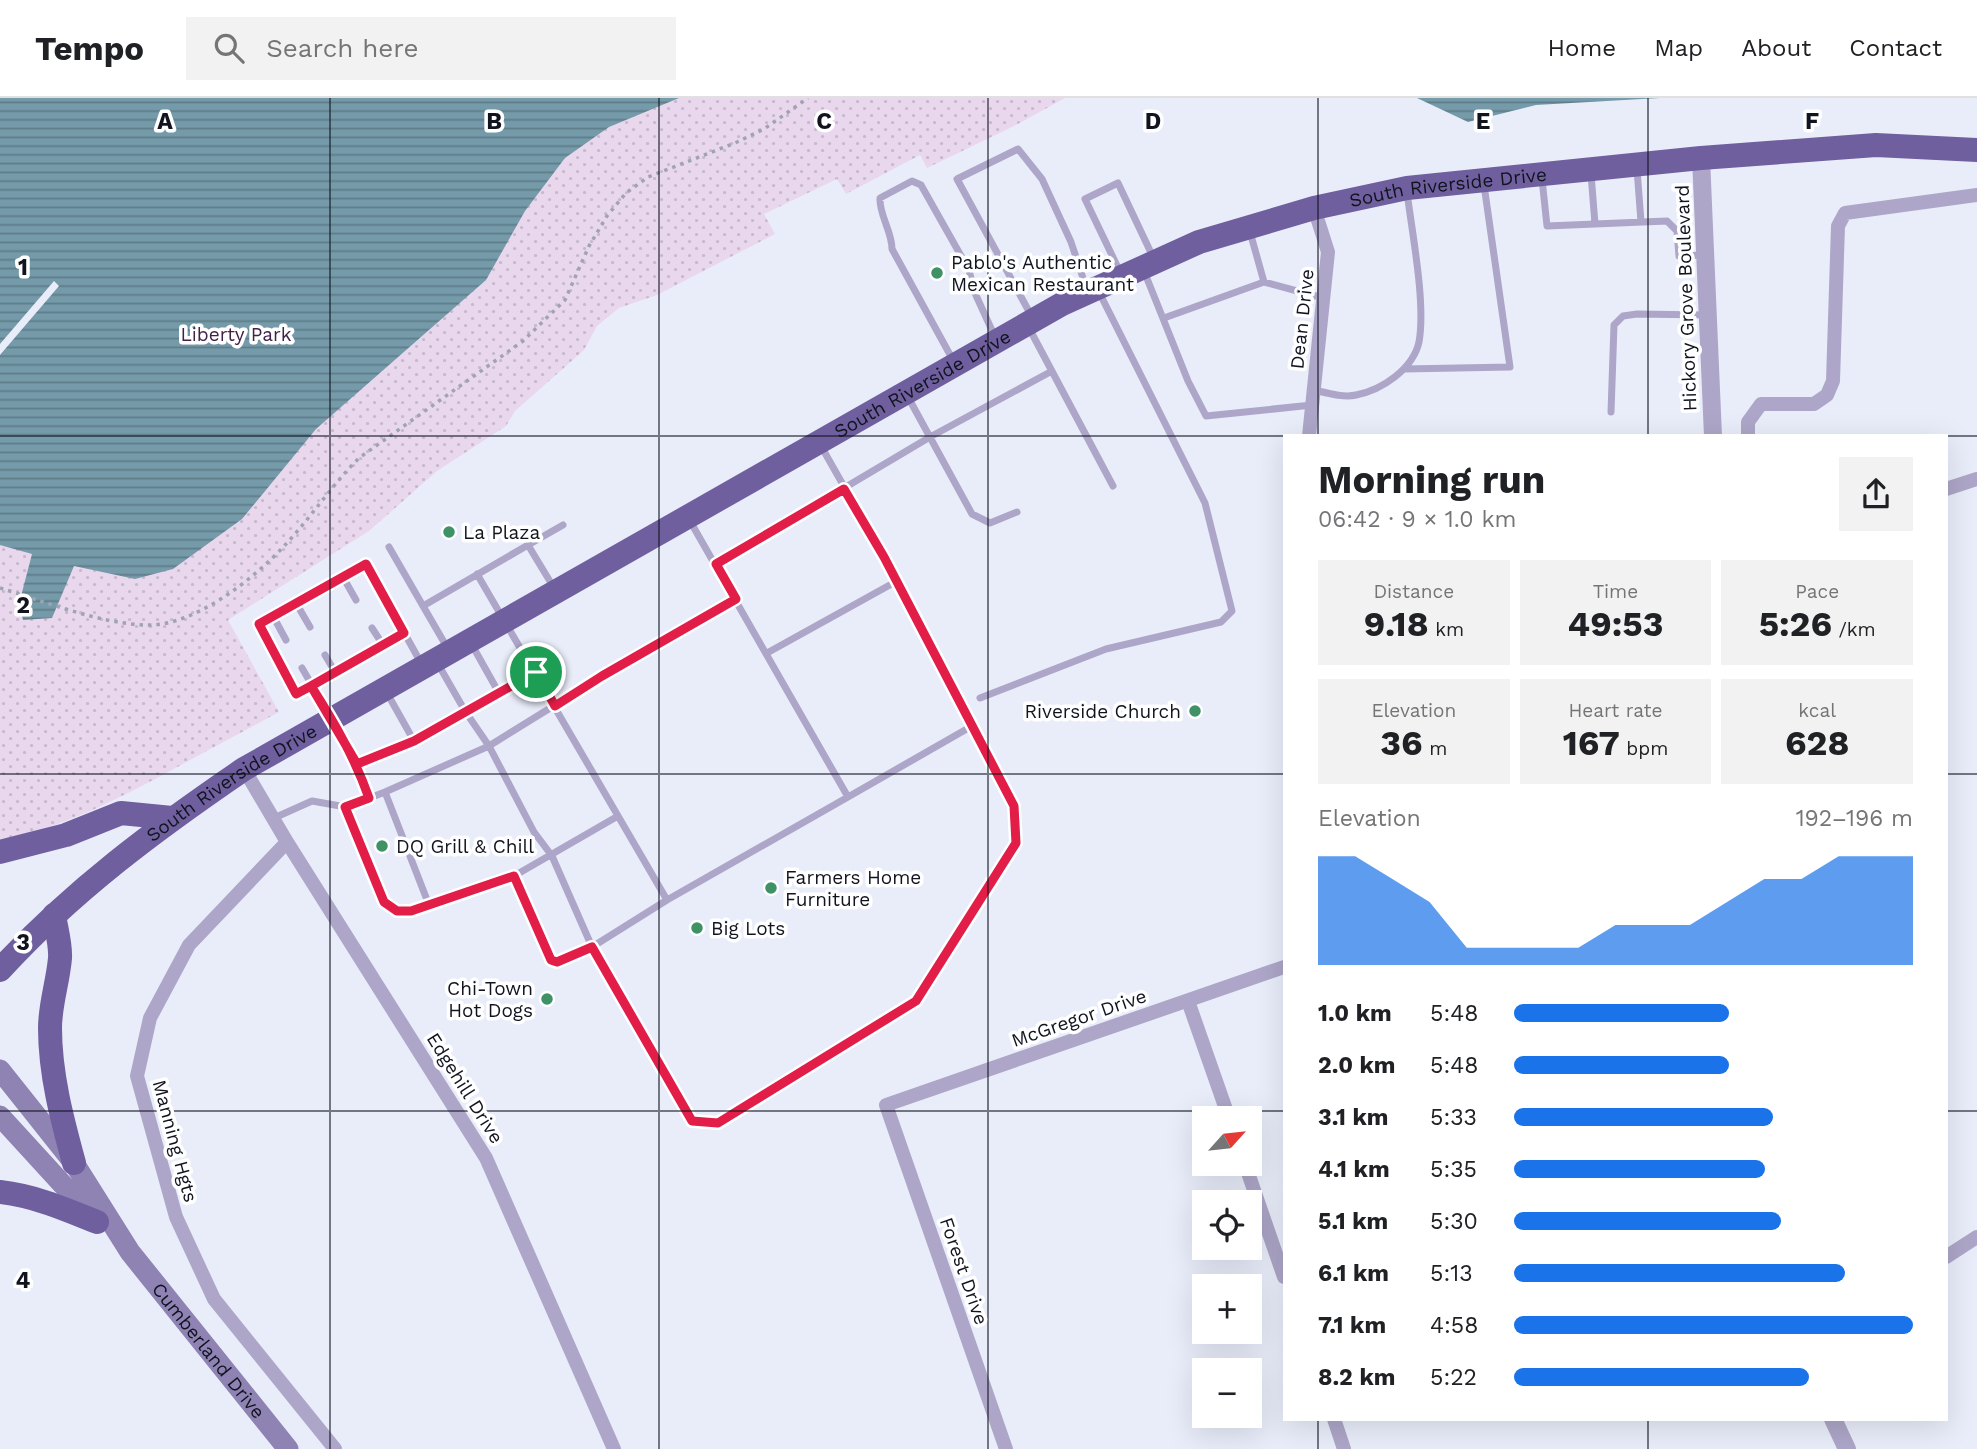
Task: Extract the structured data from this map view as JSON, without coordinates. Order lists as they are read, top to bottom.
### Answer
{
  "streets": {
    "highway": ["South Riverside Drive"],
    "main road": ["Cumberland Drive"],
    "street": [
      "Hickory Grove Boulevard",
      "Dean Drive",
      "McGregor Drive",
      "Edgehill Drive",
      "Manning Hgts",
      "Forest Drive"
    ]
  },
  "crossings": [
    ["South Riverside Drive", "Hickory Grove Boulevard"],
    ["South Riverside Drive", "Dean Drive"],
    ["South Riverside Drive", "Edgehill Drive"],
    ["McGregor Drive", "Forest Drive"],
    ["Edgehill Drive", "Manning Hgts"]
  ],
  "parks": ["Liberty Park"],
  "places": [
    "Pablo's Authentic Mexican Restaurant",
    "La Plaza",
    "Riverside Church",
    "DQ Grill & Chill",
    "Farmers Home Furniture",
    "Big Lots",
    "Chi-Town Hot Dogs"
  ],
  "north": "top right",
  "page": {
    "header": "Tempo",
    "search": "Search here",
    "nav": [
      "Home",
      "Map",
      "About",
      "Contact"
    ],
    "heading": ["Morning run", "06:42 · 9 × 1.0 km"],
    "stats": [
      ["Distance", "9.18 km"],
      ["Time", "49:53"],
      ["Pace", "5:26 /km"],
      ["Elevation", "36 m"],
      ["Heart rate", "167 bpm"],
      ["kcal", "628"]
    ],
    "chart": ["Elevation", "192–196 m"],
    "list": [
      {
        "name": "1.0 km",
        "note": "5:48"
      },
      {
        "name": "2.0 km",
        "note": "5:48"
      },
      {
        "name": "3.1 km",
        "note": "5:33"
      },
      {
        "name": "4.1 km",
        "note": "5:35"
      },
      {
        "name": "5.1 km",
        "note": "5:30"
      },
      {
        "name": "6.1 km",
        "note": "5:13"
      },
      {
        "name": "7.1 km",
        "note": "4:58"
      },
      {
        "name": "8.2 km",
        "note": "5:22"
      }
    ],
    "map_buttons": ["+", "−"]
  },
  "grid": {
    "columns": [
      "A",
      "B",
      "C",
      "D",
      "E",
      "F"
    ],
    "rows": [
      "1",
      "2",
      "3",
      "4"
    ]
  }
}
